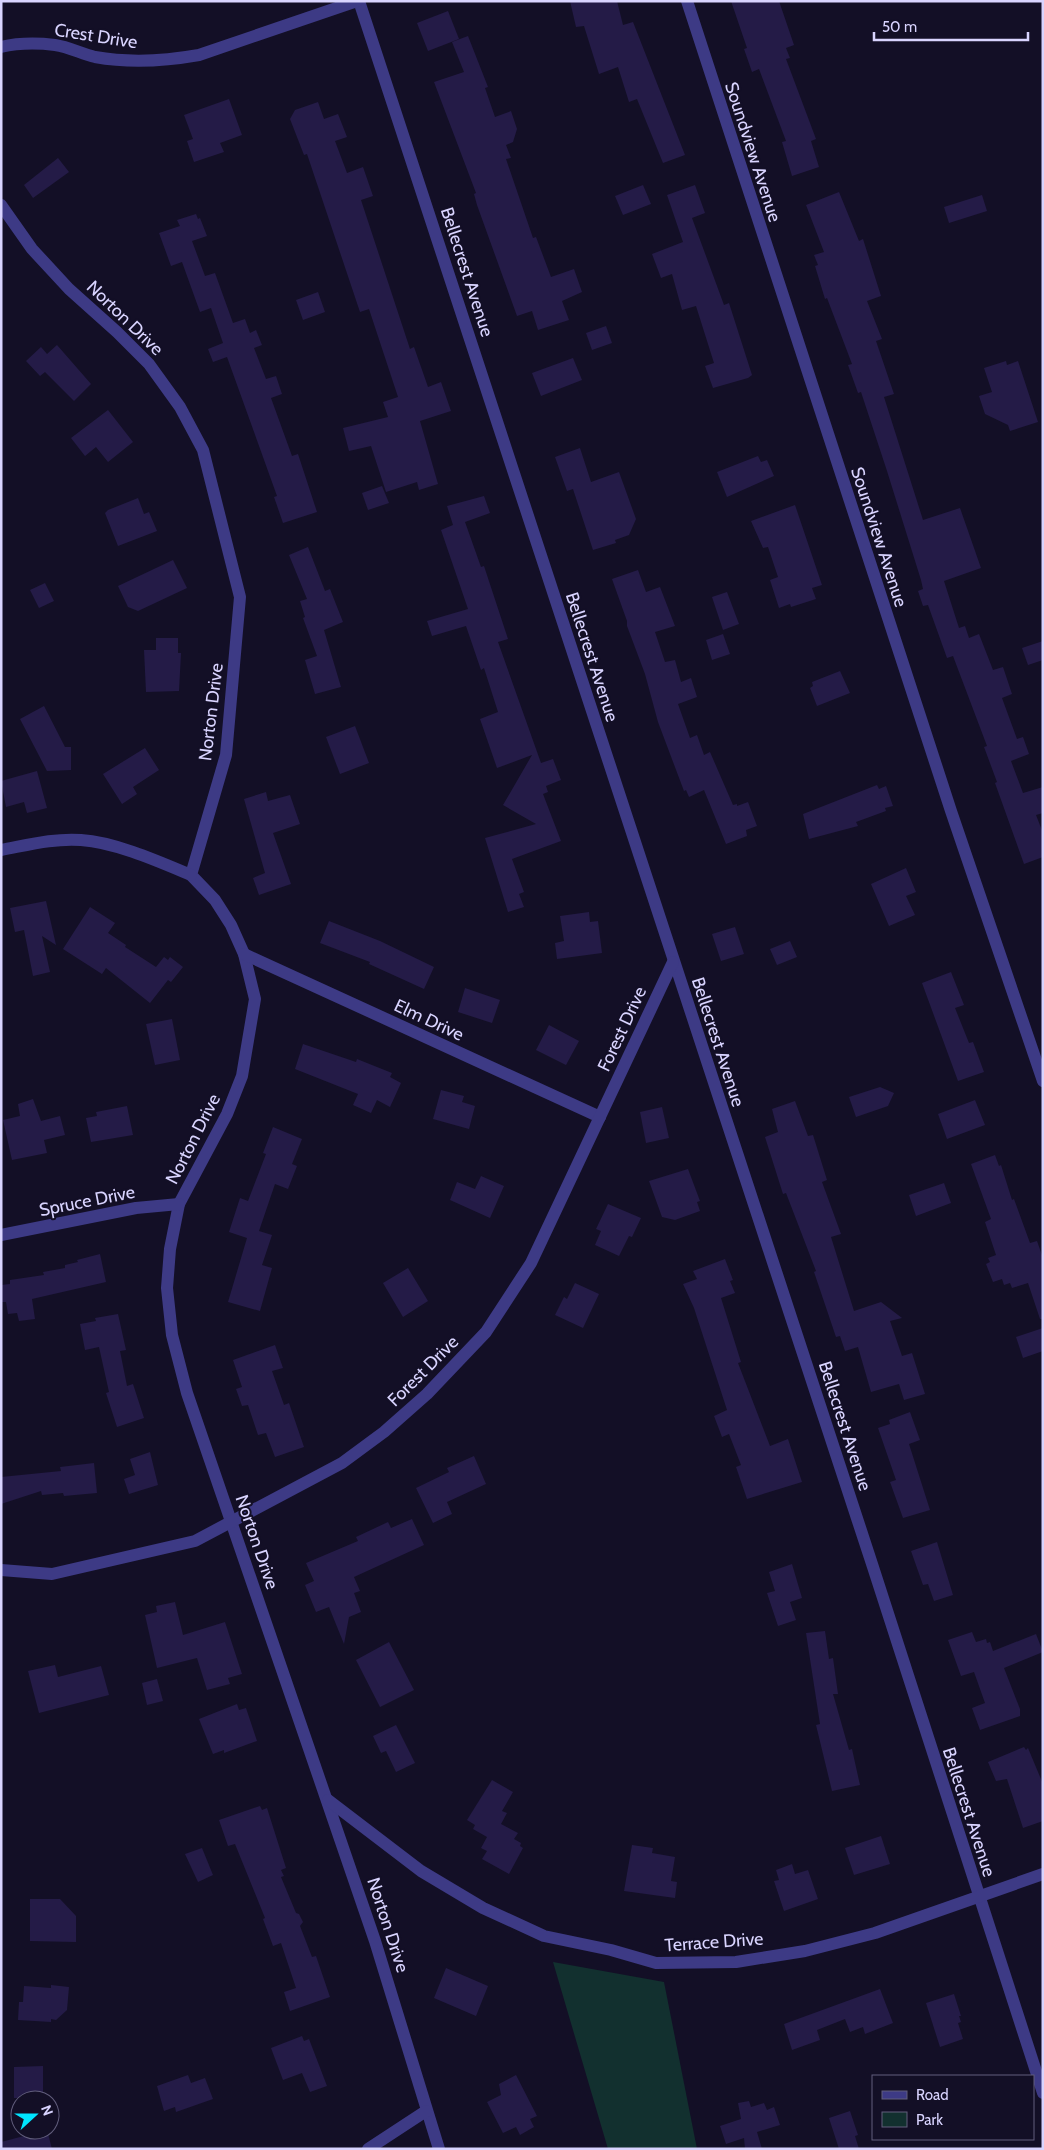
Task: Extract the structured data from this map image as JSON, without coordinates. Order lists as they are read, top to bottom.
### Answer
{
  "streets": {
    "street": [
      "Crest Drive",
      "Soundview Avenue",
      "Bellecrest Avenue",
      "Norton Drive",
      "Elm Drive",
      "Forest Drive",
      "Spruce Drive",
      "Terrace Drive"
    ]
  },
  "crossings": [
    ["Crest Drive", "Bellecrest Avenue"],
    ["Bellecrest Avenue", "Forest Drive"],
    ["Bellecrest Avenue", "Terrace Drive"],
    ["Norton Drive", "Elm Drive"],
    ["Norton Drive", "Forest Drive"],
    ["Norton Drive", "Spruce Drive"],
    ["Norton Drive", "Terrace Drive"],
    ["Elm Drive", "Forest Drive"]
  ],
  "legend": ["Road", "Park"],
  "scale_bar": "50 m",
  "north": "right"
}
